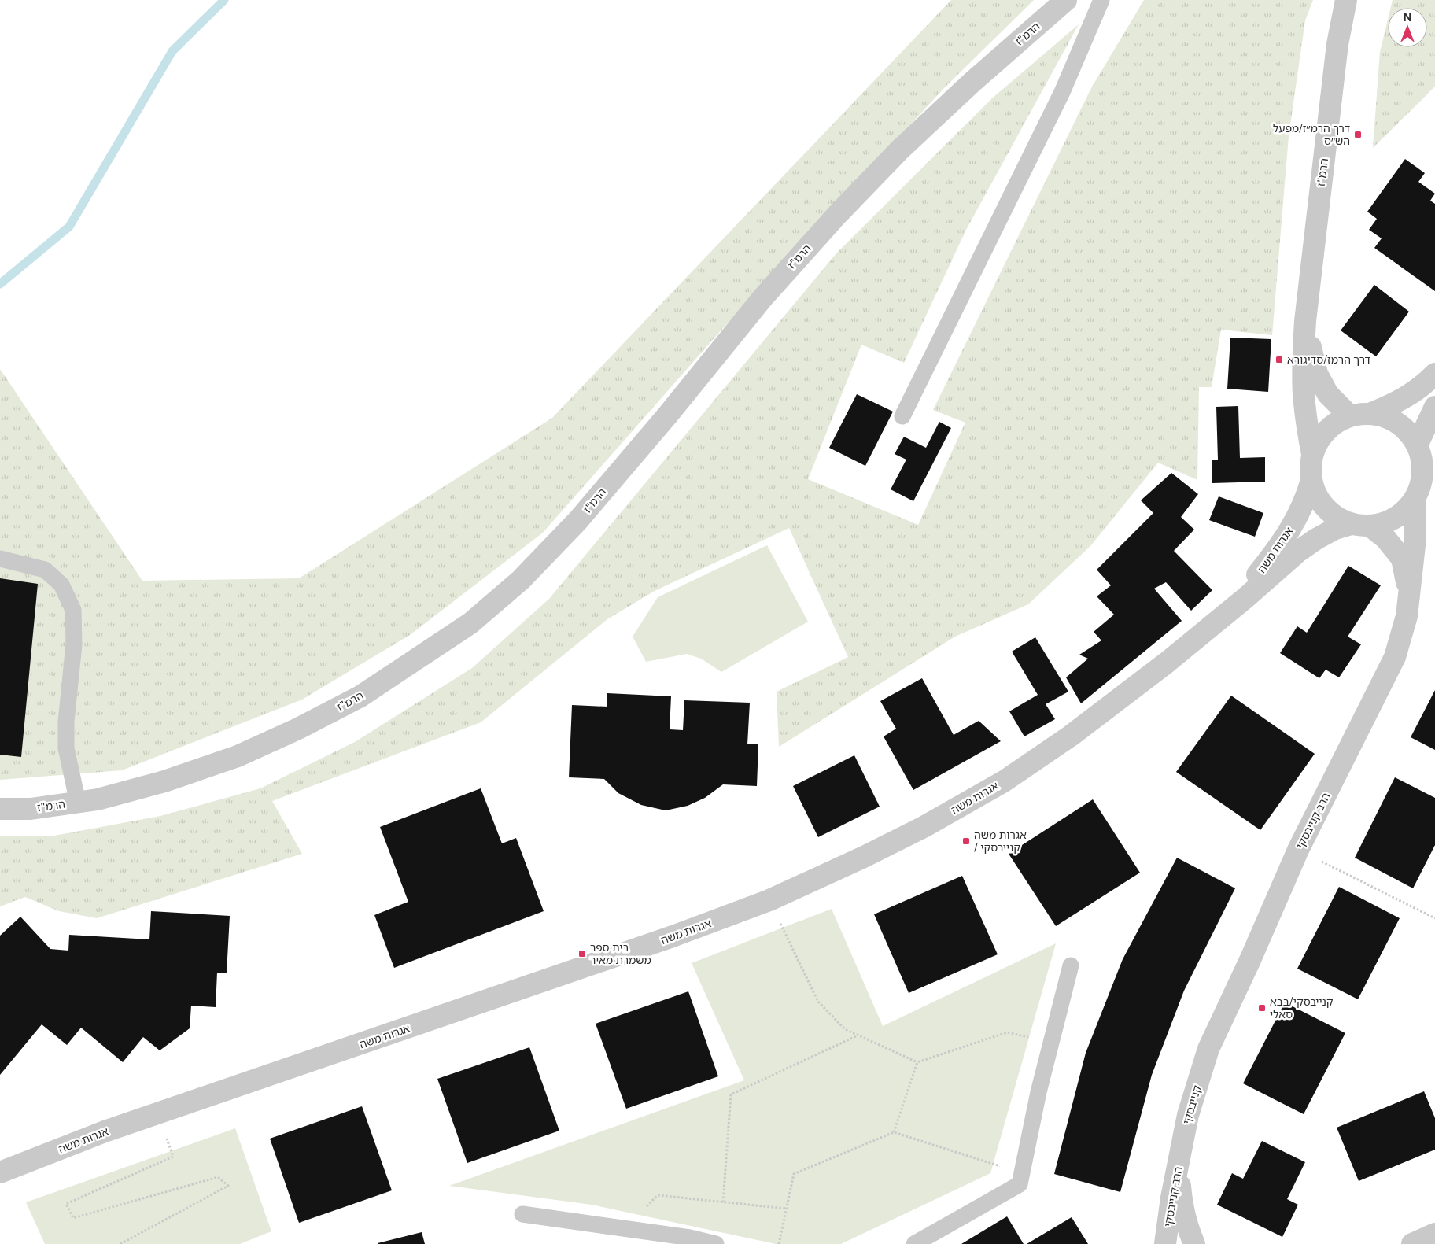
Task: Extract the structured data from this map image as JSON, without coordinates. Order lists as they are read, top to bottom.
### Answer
{
  "streets": {
    "street": [
      "הרמ\"ז",
      "אגרות משה",
      "הרב קנייבסקי",
      "קנייבסקי"
    ]
  },
  "crossings": [
    ["הרמ\"ז", "אגרות משה"],
    ["הרמ\"ז", "הרב קנייבסקי"],
    ["אגרות משה", "הרב קנייבסקי"],
    ["הרב קנייבסקי", "קנייבסקי"]
  ],
  "places": {
    "transit": [
      "דרך הרמ״ז/מפעל הש״ס",
      "דרך הרמז/סדיגורא",
      "אגרות משה / קנייבסקי",
      "בית ספר משמרת מאיר",
      "קנייבסקי/בבא סאלי"
    ]
  },
  "north": "top"
}
